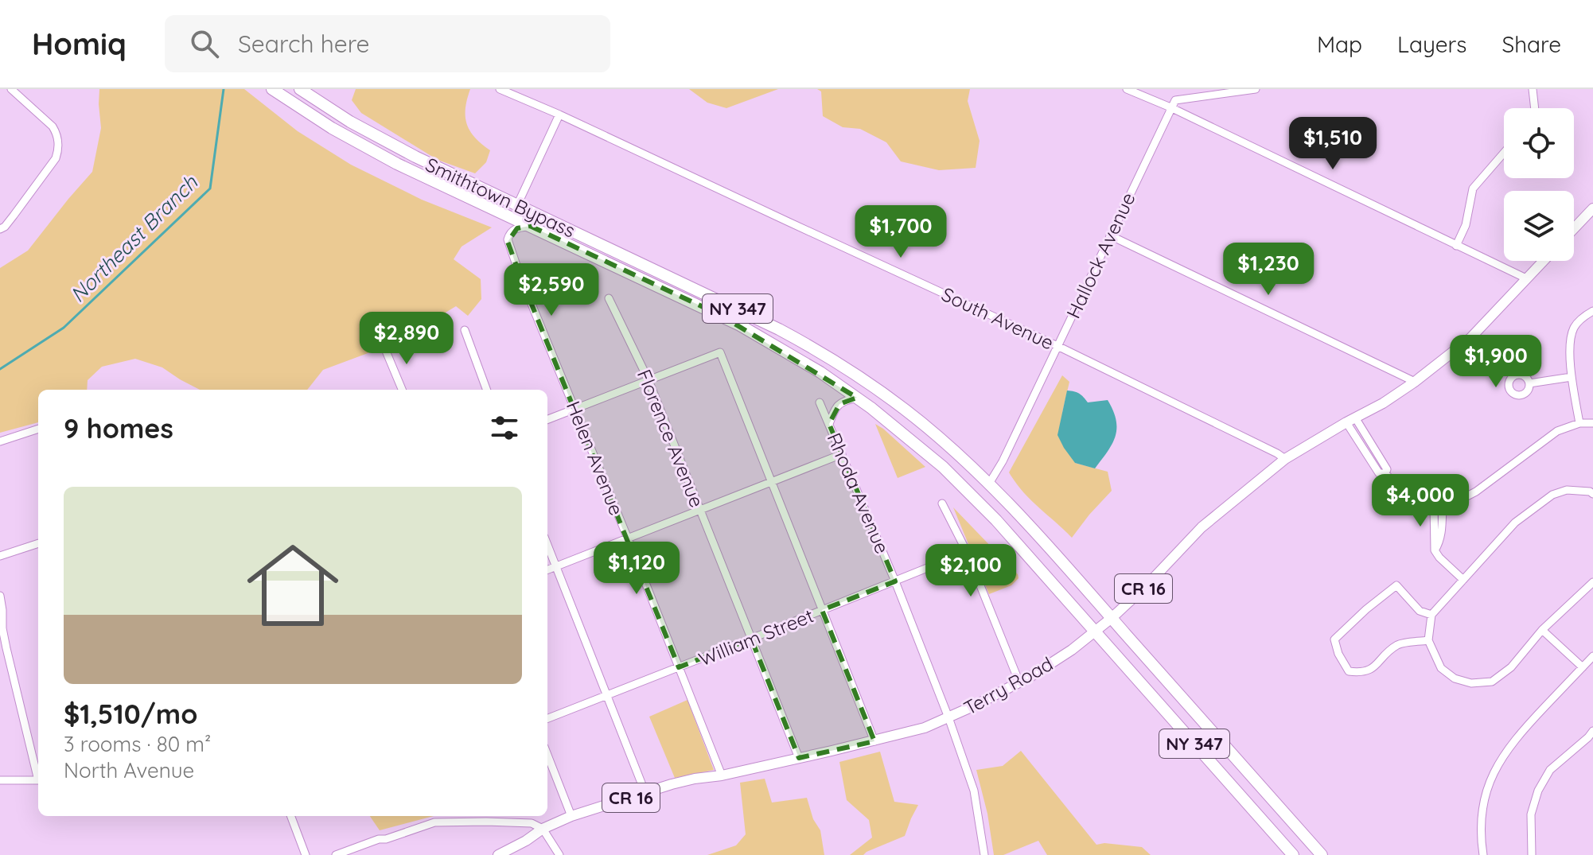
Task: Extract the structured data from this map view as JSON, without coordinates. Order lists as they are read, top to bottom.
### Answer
{
  "streets": {
    "highway": ["Smithtown Bypass", "NY 347"],
    "main road": ["CR 16", "Terry Road"],
    "street": [
      "Hallock Avenue",
      "South Avenue",
      "Florence Avenue",
      "Helen Avenue",
      "Rhoda Avenue",
      "William Street"
    ]
  },
  "crossings": [
    ["Smithtown Bypass", "Hallock Avenue"],
    ["Smithtown Bypass", "Helen Avenue"],
    ["Smithtown Bypass", "Rhoda Avenue"],
    ["Smithtown Bypass", "Terry Road"],
    ["Hallock Avenue", "South Avenue"],
    ["South Avenue", "Terry Road"],
    ["Florence Avenue", "William Street"],
    ["Florence Avenue", "Terry Road"],
    ["Helen Avenue", "William Street"],
    ["Helen Avenue", "Terry Road"],
    ["Rhoda Avenue", "William Street"],
    ["Rhoda Avenue", "Terry Road"],
    ["CR 16", "Terry Road"]
  ],
  "water": ["Northeast Branch"],
  "page": {
    "header": "Homiq",
    "search": "Search here",
    "nav": ["Map", "Layers", "Share"],
    "price": [
      "$1,510",
      "$1,700",
      "$1,230",
      "$2,590",
      "$2,890",
      "$1,900",
      "$4,000",
      "$1,120",
      "$2,100"
    ],
    "heading": "9 homes",
    "list": [
      {
        "name": "$1,510/mo",
        "note": "3 rooms · 80 m² · North Avenue"
      }
    ]
  }
}
